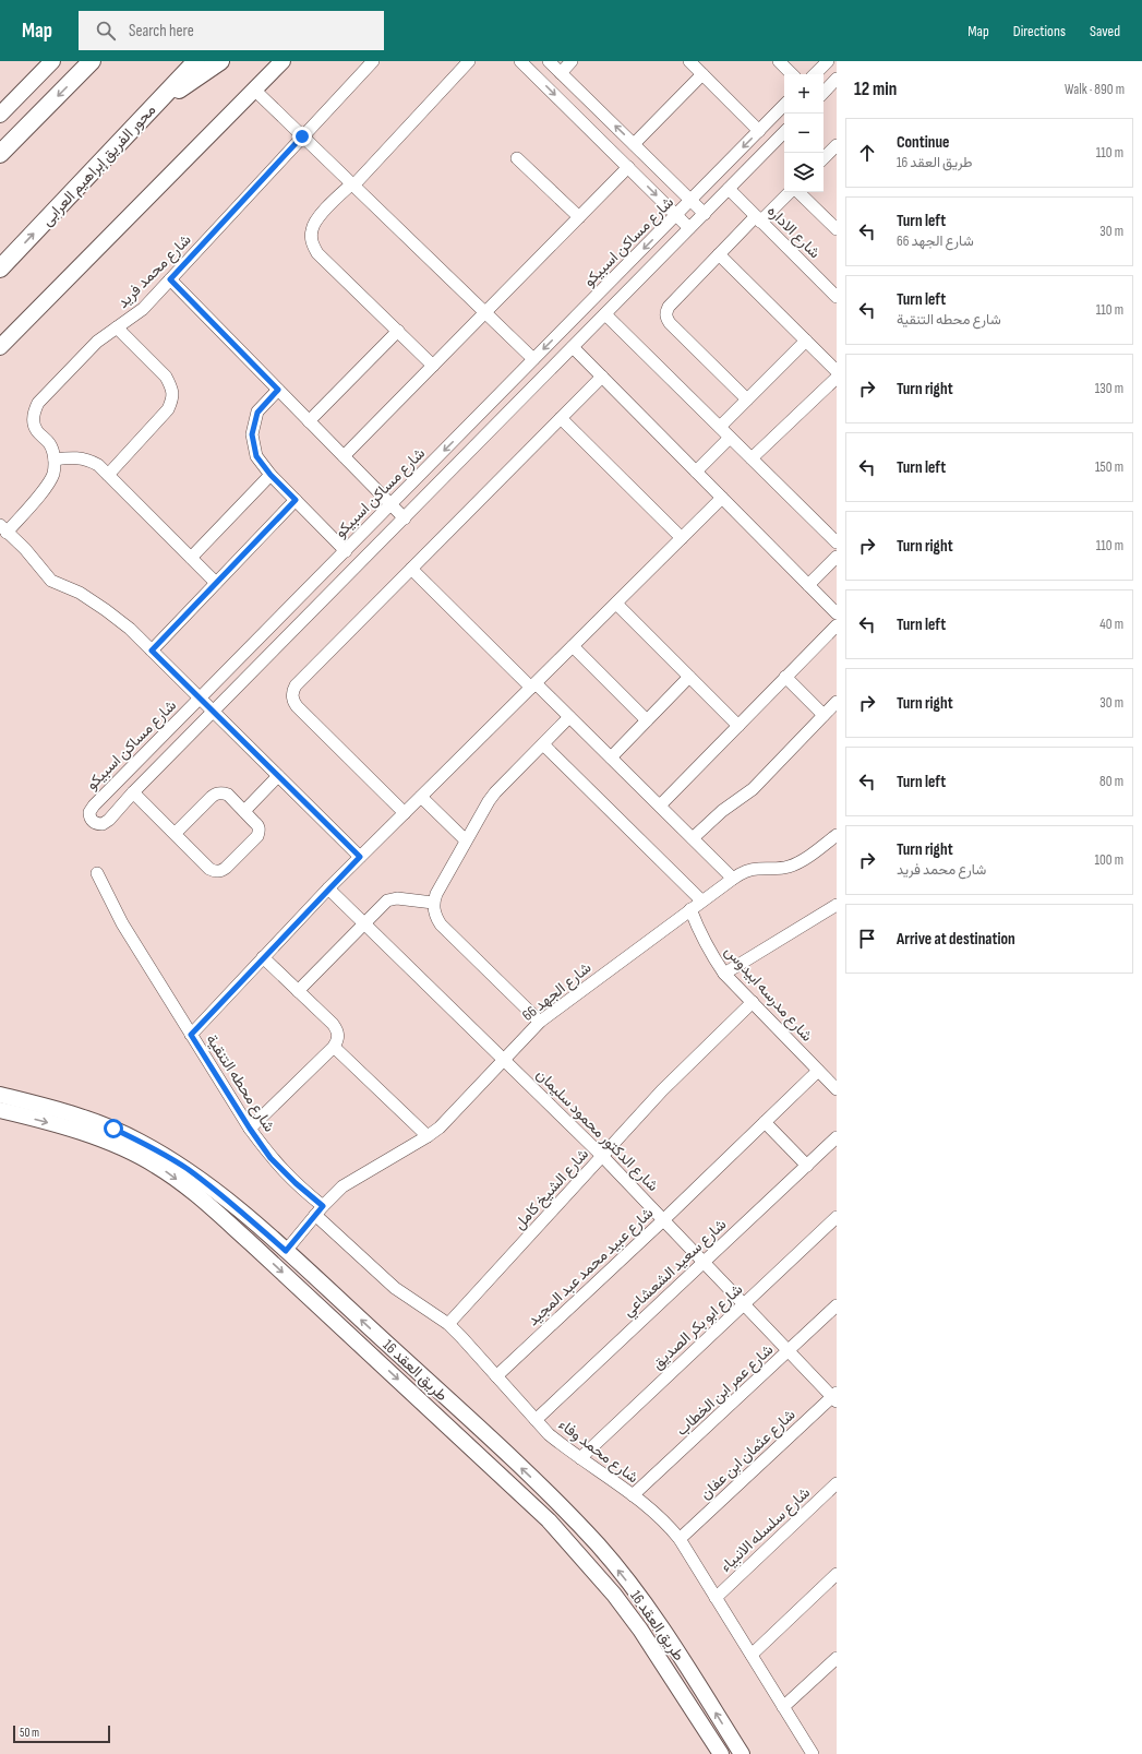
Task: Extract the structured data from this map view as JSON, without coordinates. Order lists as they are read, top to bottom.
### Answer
{
  "streets": {
    "main road": ["محور الفريق إبراهيم العرابى"],
    "street": [
      "شارع الاداره",
      "شارع مساكن اسبيكو",
      "شارع محمد فريد",
      "شارع الجهد 66",
      "شارع مدرسه ابيدوس",
      "شارع محطه التنقية",
      "شارع الدكتور محمود سليمان",
      "شارع الشيخ كامل",
      "شارع عبيد محمد عبد المجيد",
      "شارع سعيد الشعشاعي",
      "شارع ابو بكر الصديق",
      "طريق العقد 16",
      "شارع عمر ابن الخطاب",
      "شارع محمد وفاء",
      "شارع عثمان ابن عفان",
      "شارع سلسله الانبياء"
    ]
  },
  "crossings": [
    ["شارع الاداره", "شارع مساكن اسبيكو"],
    ["شارع الجهد 66", "شارع مدرسه ابيدوس"],
    ["شارع الجهد 66", "شارع محطه التنقية"],
    ["شارع الجهد 66", "شارع الدكتور محمود سليمان"],
    ["شارع الجهد 66", "طريق العقد 16"],
    ["شارع الجهد 66", "شارع محمد وفاء"],
    ["شارع مدرسه ابيدوس", "شارع الشيخ كامل"],
    ["شارع مدرسه ابيدوس", "شارع عبيد محمد عبد المجيد"],
    ["شارع محطه التنقية", "شارع محمد وفاء"],
    ["شارع الدكتور محمود سليمان", "شارع الشيخ كامل"],
    ["شارع الدكتور محمود سليمان", "شارع عبيد محمد عبد المجيد"],
    ["شارع الدكتور محمود سليمان", "شارع سعيد الشعشاعي"],
    ["شارع الدكتور محمود سليمان", "شارع ابو بكر الصديق"],
    ["شارع الدكتور محمود سليمان", "شارع عمر ابن الخطاب"],
    ["شارع الدكتور محمود سليمان", "شارع عثمان ابن عفان"],
    ["شارع الشيخ كامل", "شارع محمد وفاء"],
    ["شارع عبيد محمد عبد المجيد", "شارع محمد وفاء"],
    ["شارع سعيد الشعشاعي", "شارع محمد وفاء"],
    ["شارع ابو بكر الصديق", "شارع محمد وفاء"],
    ["شارع عمر ابن الخطاب", "شارع محمد وفاء"],
    ["شارع محمد وفاء", "شارع عثمان ابن عفان"],
    ["شارع محمد وفاء", "شارع سلسله الانبياء"]
  ],
  "scale_bar": "50 m",
  "page": {
    "header": "Map",
    "search": "Search here",
    "nav": ["Map", "Directions", "Saved"],
    "heading": ["12 min", "Walk · 890 m"],
    "map_buttons": ["+", "−"],
    "list": [
      ["Continue", "طريق العقد 16", "110 m"],
      ["Turn left", "شارع الجهد 66", "30 m"],
      ["Turn left", "شارع محطه التنقية", "110 m"],
      ["Turn right", "130 m"],
      ["Turn left", "150 m"],
      ["Turn right", "110 m"],
      ["Turn left", "40 m"],
      ["Turn right", "30 m"],
      ["Turn left", "80 m"],
      ["Turn right", "شارع محمد فريد", "100 m"],
      "Arrive at destination"
    ],
    "scale": "50 m"
  }
}
